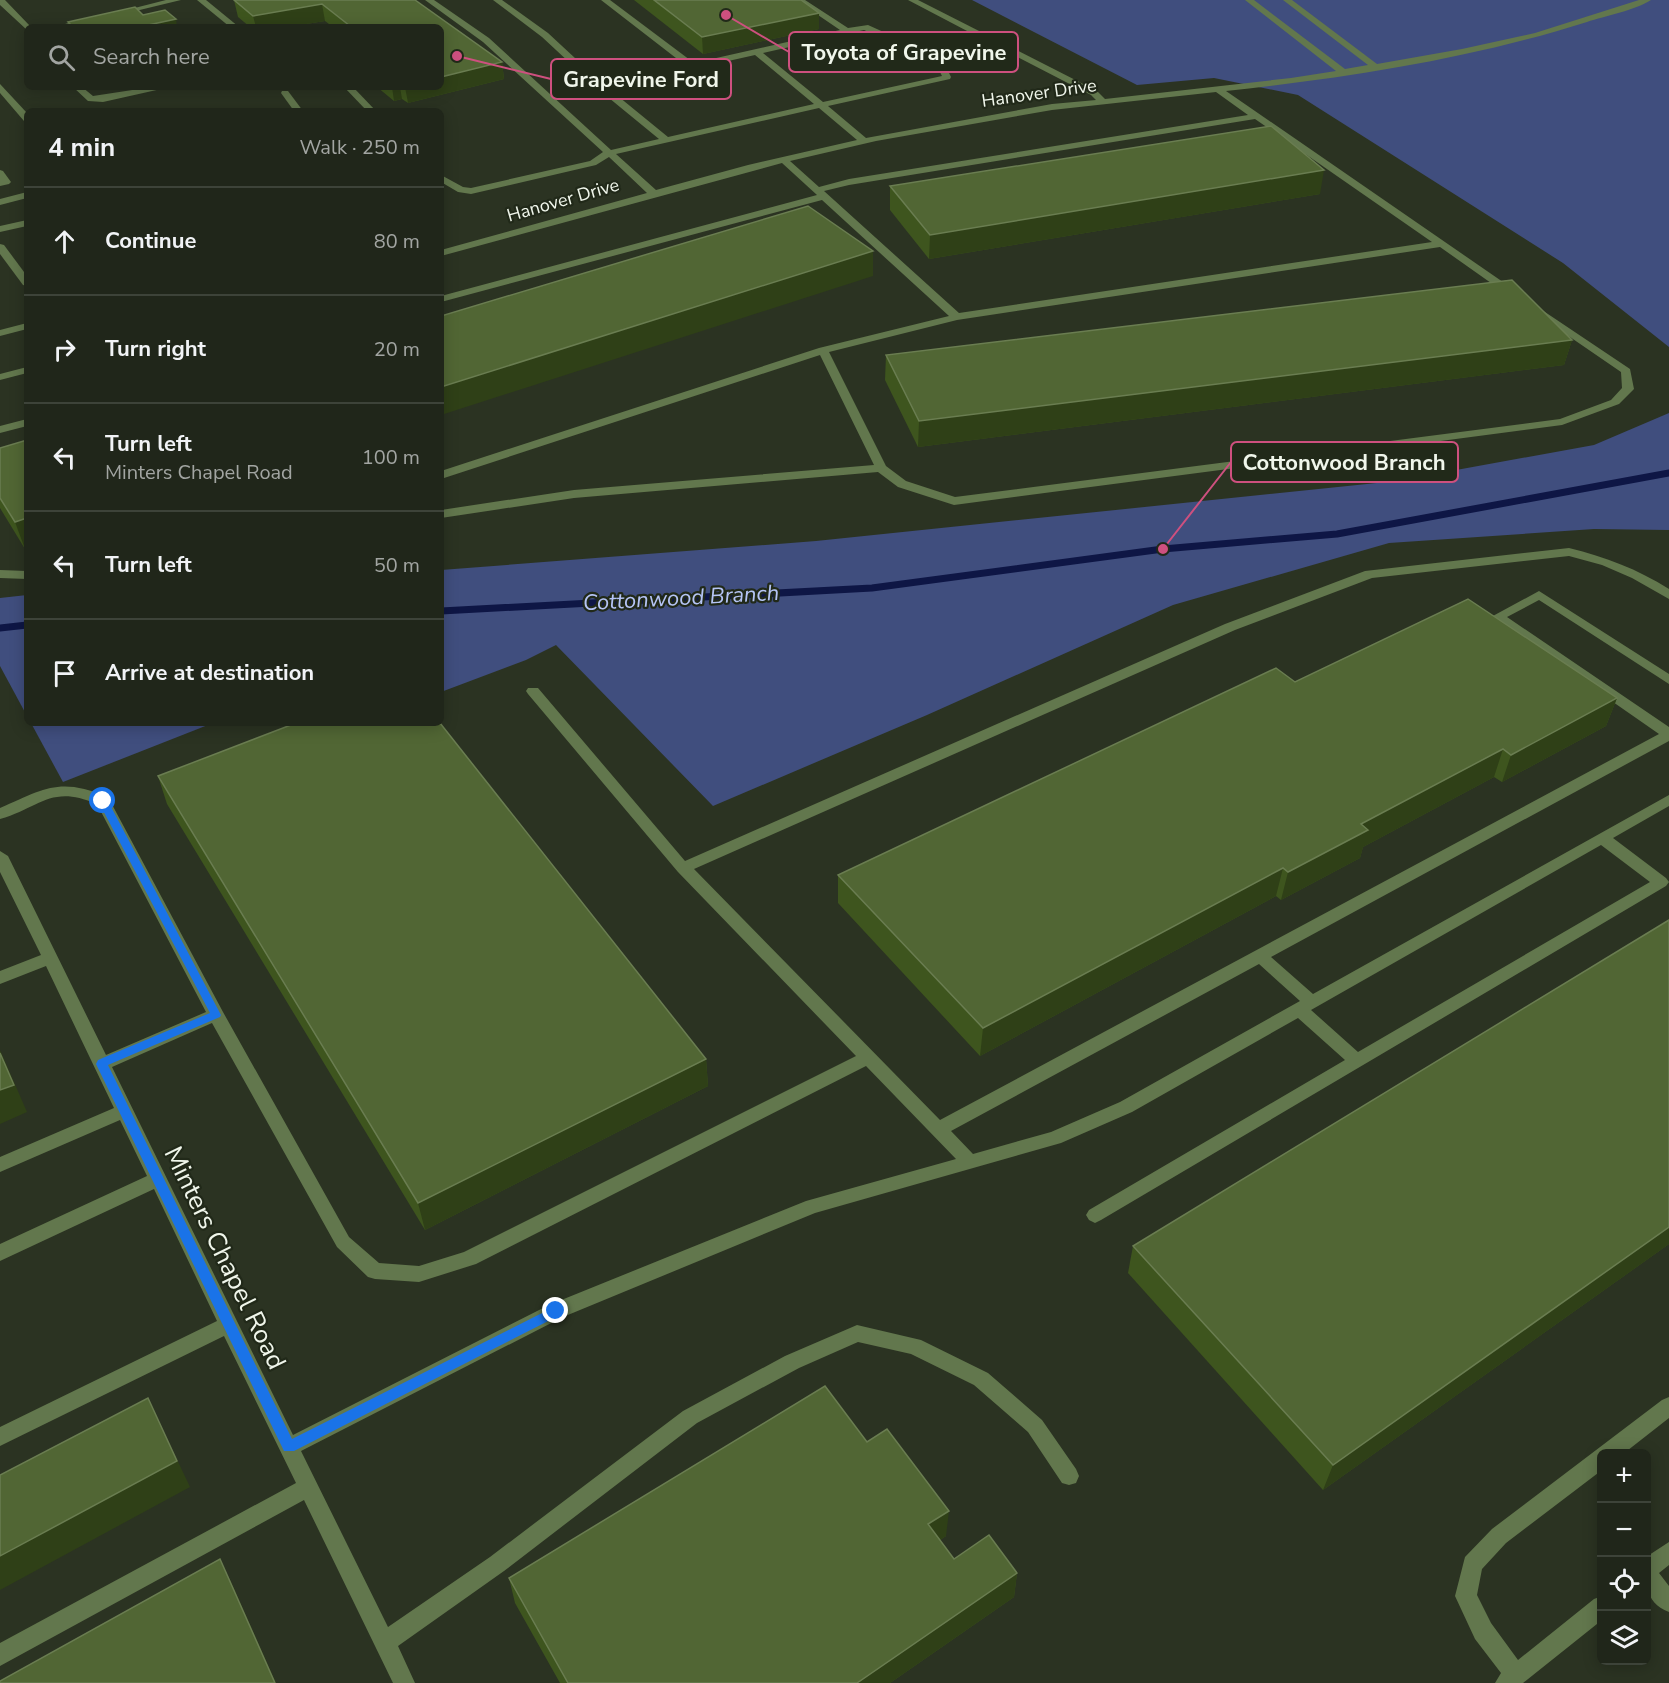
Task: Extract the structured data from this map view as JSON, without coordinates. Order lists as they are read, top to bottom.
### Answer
{
  "streets": {
    "street": ["Hanover Drive", "Minters Chapel Road"]
  },
  "water": ["Cottonwood Branch"],
  "places": ["Toyota of Grapevine", "Grapevine Ford", "Cottonwood Branch"],
  "page": {
    "search": "Search here",
    "heading": ["4 min", "Walk · 250 m"],
    "list": [
      ["Continue", "80 m"],
      ["Turn right", "20 m"],
      ["Turn left", "Minters Chapel Road", "100 m"],
      ["Turn left", "50 m"],
      "Arrive at destination"
    ],
    "map_buttons": ["+", "−"]
  }
}
